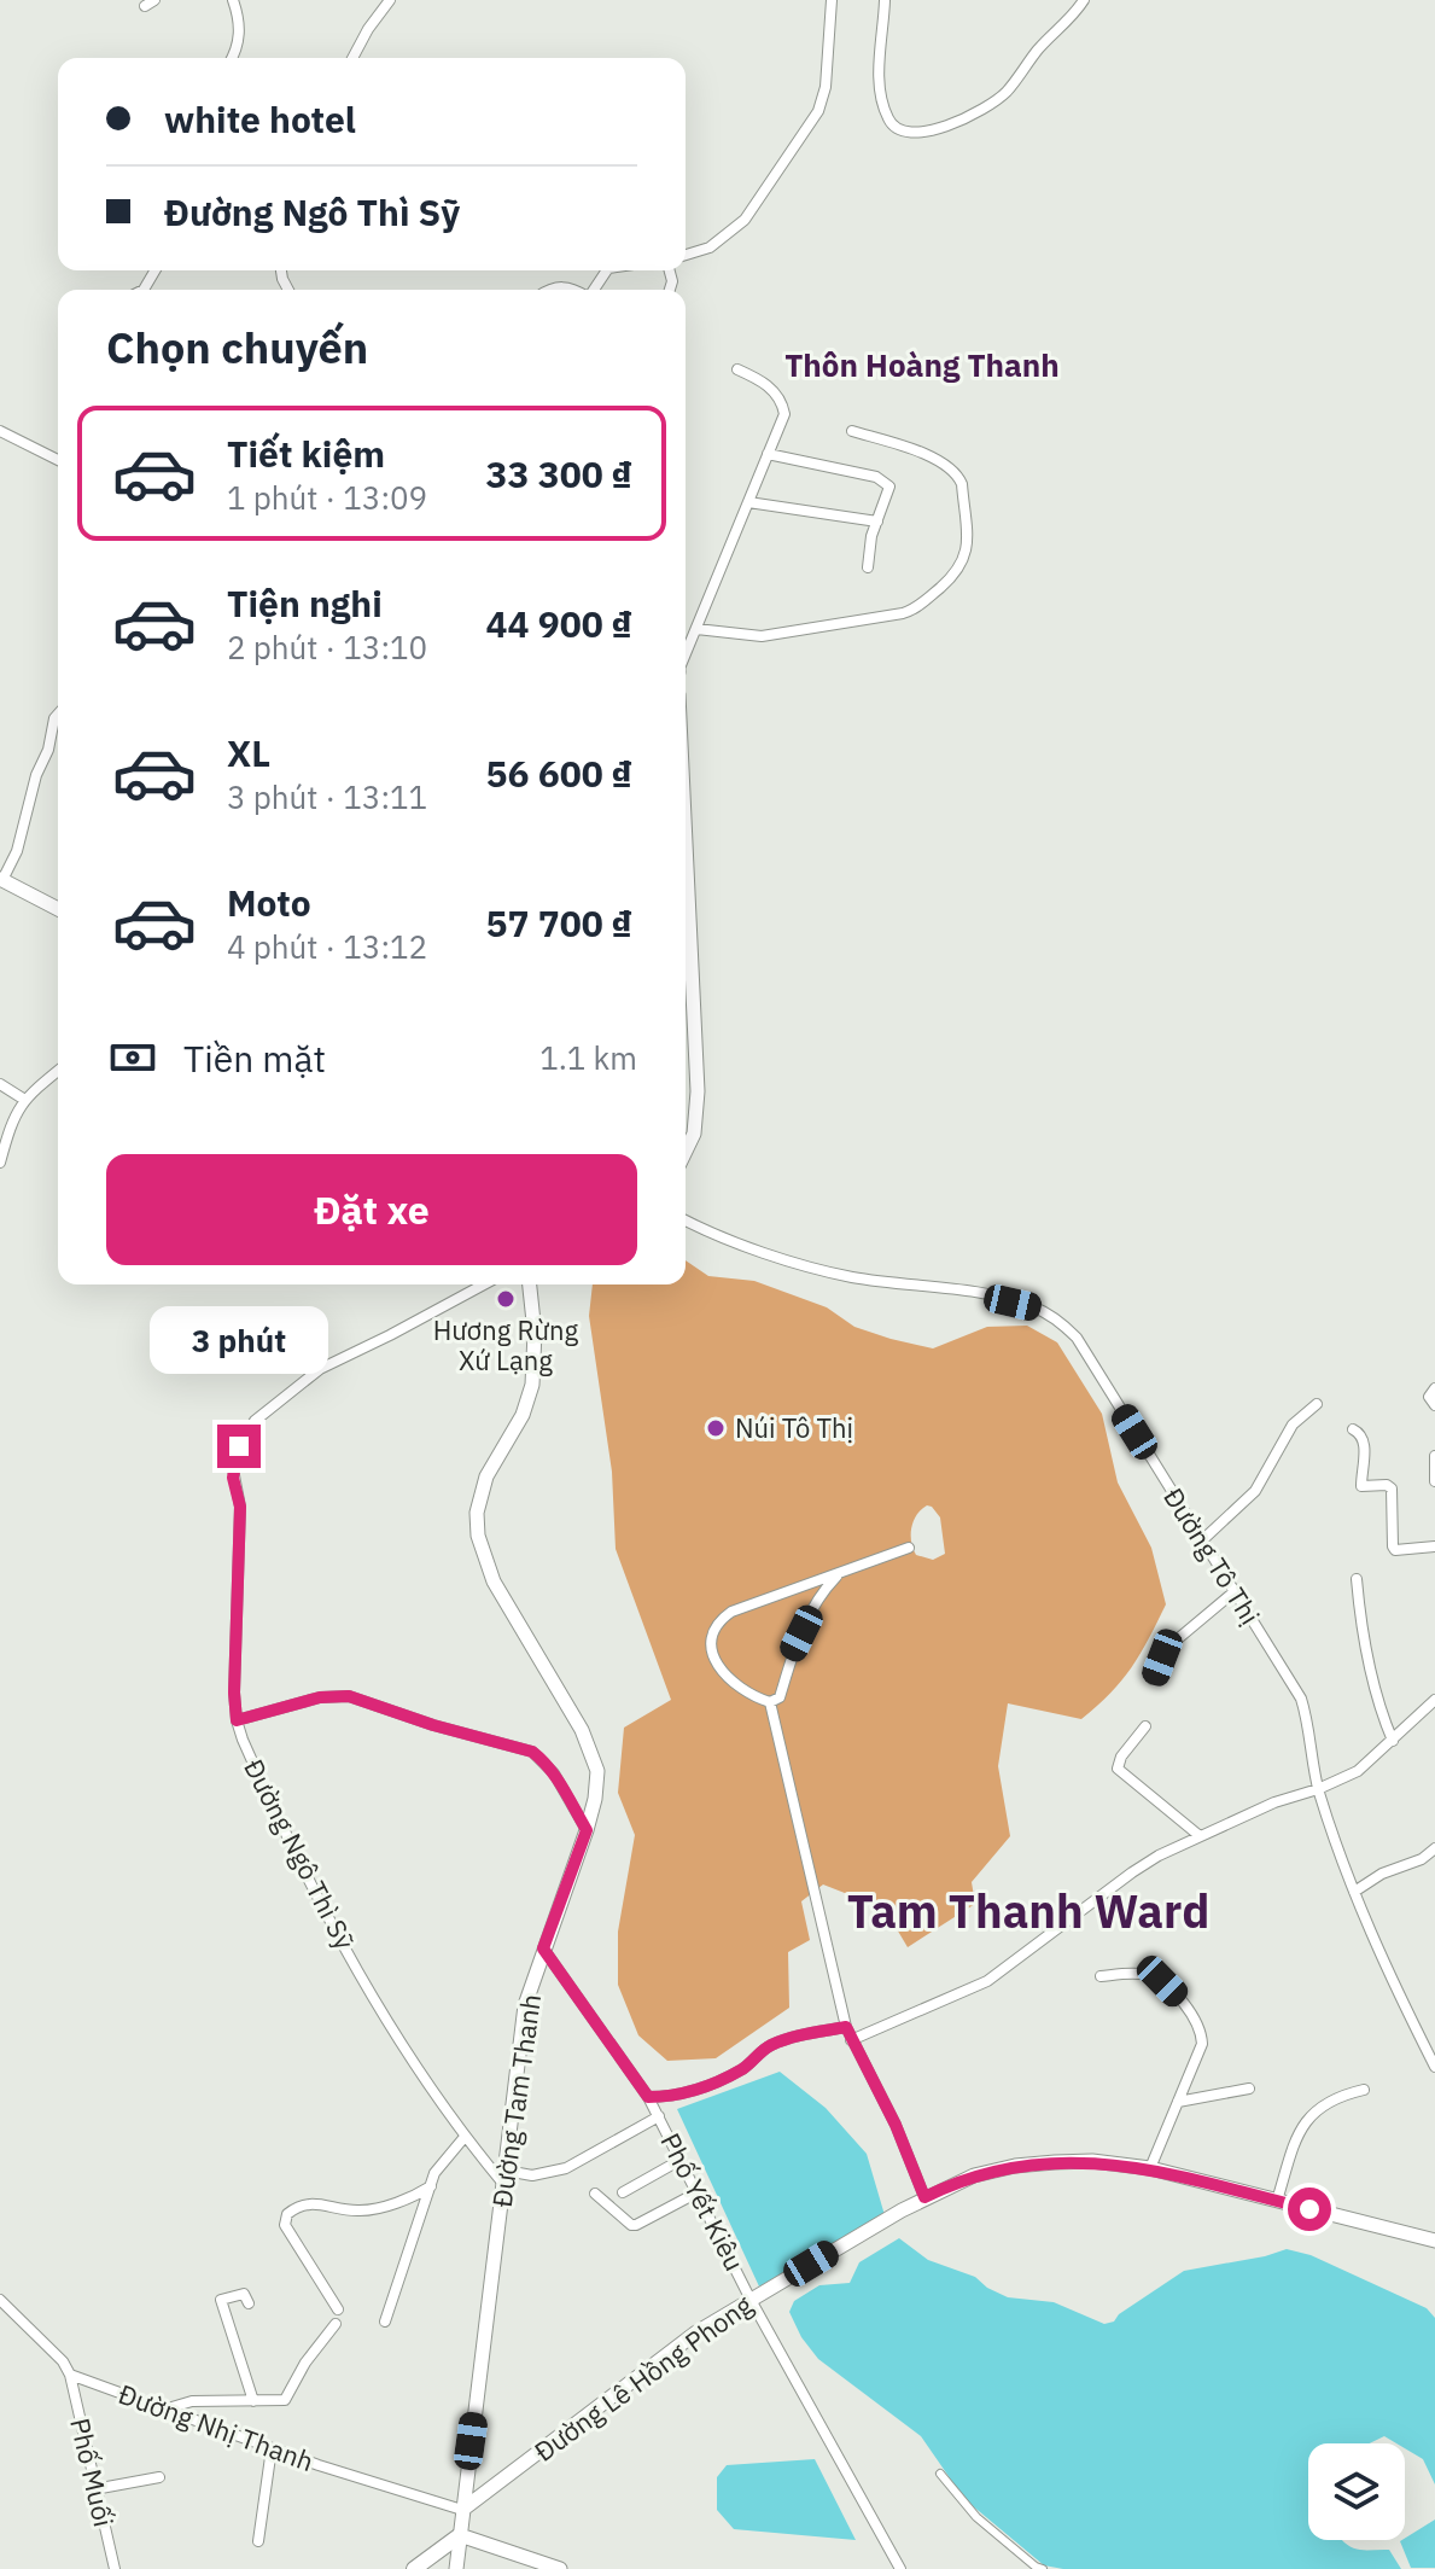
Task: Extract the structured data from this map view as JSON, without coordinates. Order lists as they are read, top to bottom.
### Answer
{
  "streets": {
    "street": [
      "Đường Tô Thị",
      "Đường Ngô Thì Sỹ",
      "Đường Tam Thanh",
      "Phố Yết Kiêu",
      "Đường Lê Hồng Phong",
      "Đường Nhị Thanh",
      "Phố Muối"
    ]
  },
  "crossings": [
    ["Đường Ngô Thì Sỹ", "Đường Tam Thanh"],
    ["Đường Tam Thanh", "Phố Yết Kiêu"],
    ["Đường Tam Thanh", "Đường Lê Hồng Phong"],
    ["Đường Tam Thanh", "Đường Nhị Thanh"],
    ["Phố Yết Kiêu", "Đường Lê Hồng Phong"],
    ["Đường Lê Hồng Phong", "Đường Nhị Thanh"],
    ["Đường Nhị Thanh", "Phố Muối"]
  ],
  "districts": ["Thôn Hoàng Thanh", "Tam Thanh Ward"],
  "places": ["Hương Rừng Xứ Lạng", "Núi Tô Thị"],
  "page": {
    "banner": ["white hotel", "Đường Ngô Thì Sỹ"],
    "heading": "Chọn chuyến",
    "list": [
      {
        "name": "Tiết kiệm",
        "note": "1 phút · 13:09",
        "value": "33 300 ₫"
      },
      {
        "name": "Tiện nghi",
        "note": "2 phút · 13:10",
        "value": "44 900 ₫"
      },
      {
        "name": "XL",
        "note": "3 phút · 13:11",
        "value": "56 600 ₫"
      },
      {
        "name": "Moto",
        "note": "4 phút · 13:12",
        "value": "57 700 ₫"
      }
    ],
    "pay": ["Tiền mặt", "1.1 km"],
    "buttons": "Đặt xe",
    "bubble": "3 phút"
  }
}
